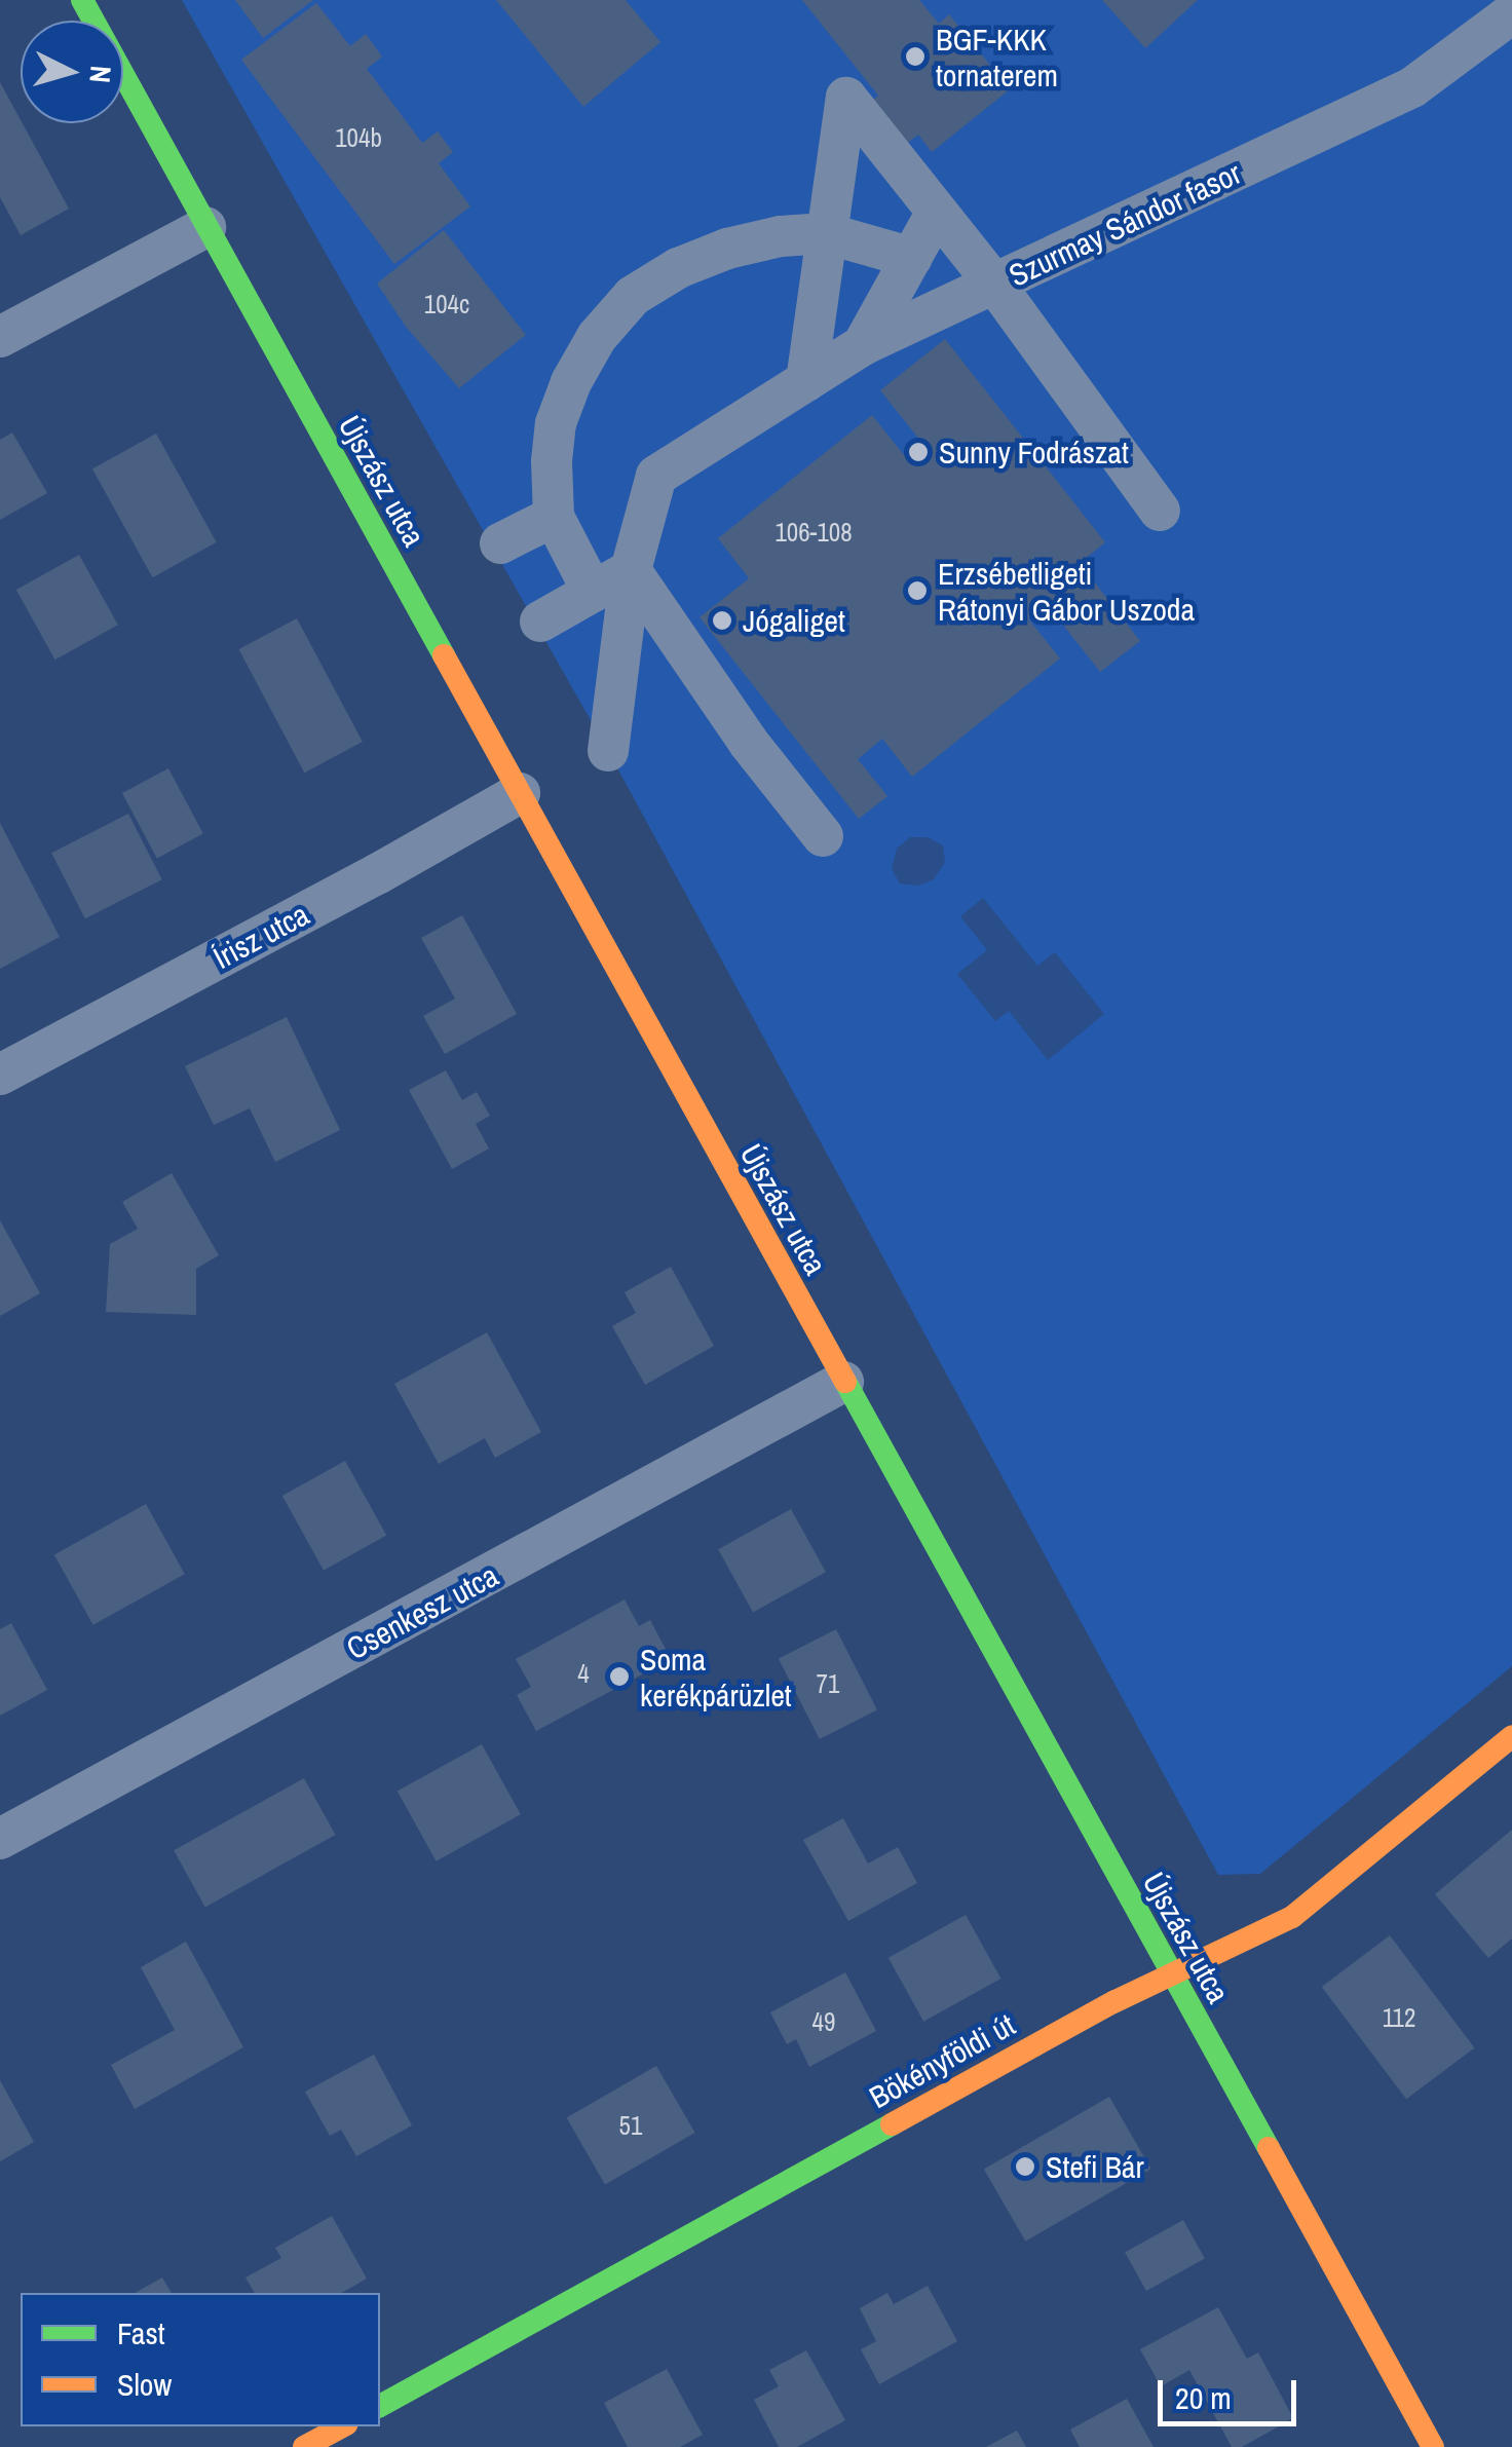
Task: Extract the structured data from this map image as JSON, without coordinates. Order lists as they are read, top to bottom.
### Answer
{
  "streets": {
    "street": [
      "Szurmay Sándor fasor",
      "Újszász utca",
      "Írisz utca",
      "Csenkesz utca",
      "Bökényföldi út"
    ]
  },
  "crossings": [
    ["Újszász utca", "Írisz utca"],
    ["Újszász utca", "Csenkesz utca"],
    ["Újszász utca", "Bökényföldi út"]
  ],
  "places": [
    "BGF-KKK tornaterem",
    "Sunny Fodrászat",
    "Erzsébetligeti Rátonyi Gábor Uszoda",
    "Jógaliget",
    "Soma kerékpárüzlet",
    "Stefi Bár"
  ],
  "house_numbers": [
    "104b",
    "104c",
    "106-108",
    "4",
    "71",
    "112",
    "49",
    "51"
  ],
  "legend": ["Fast", "Slow"],
  "scale_bar": "20 m",
  "north": "right"
}
